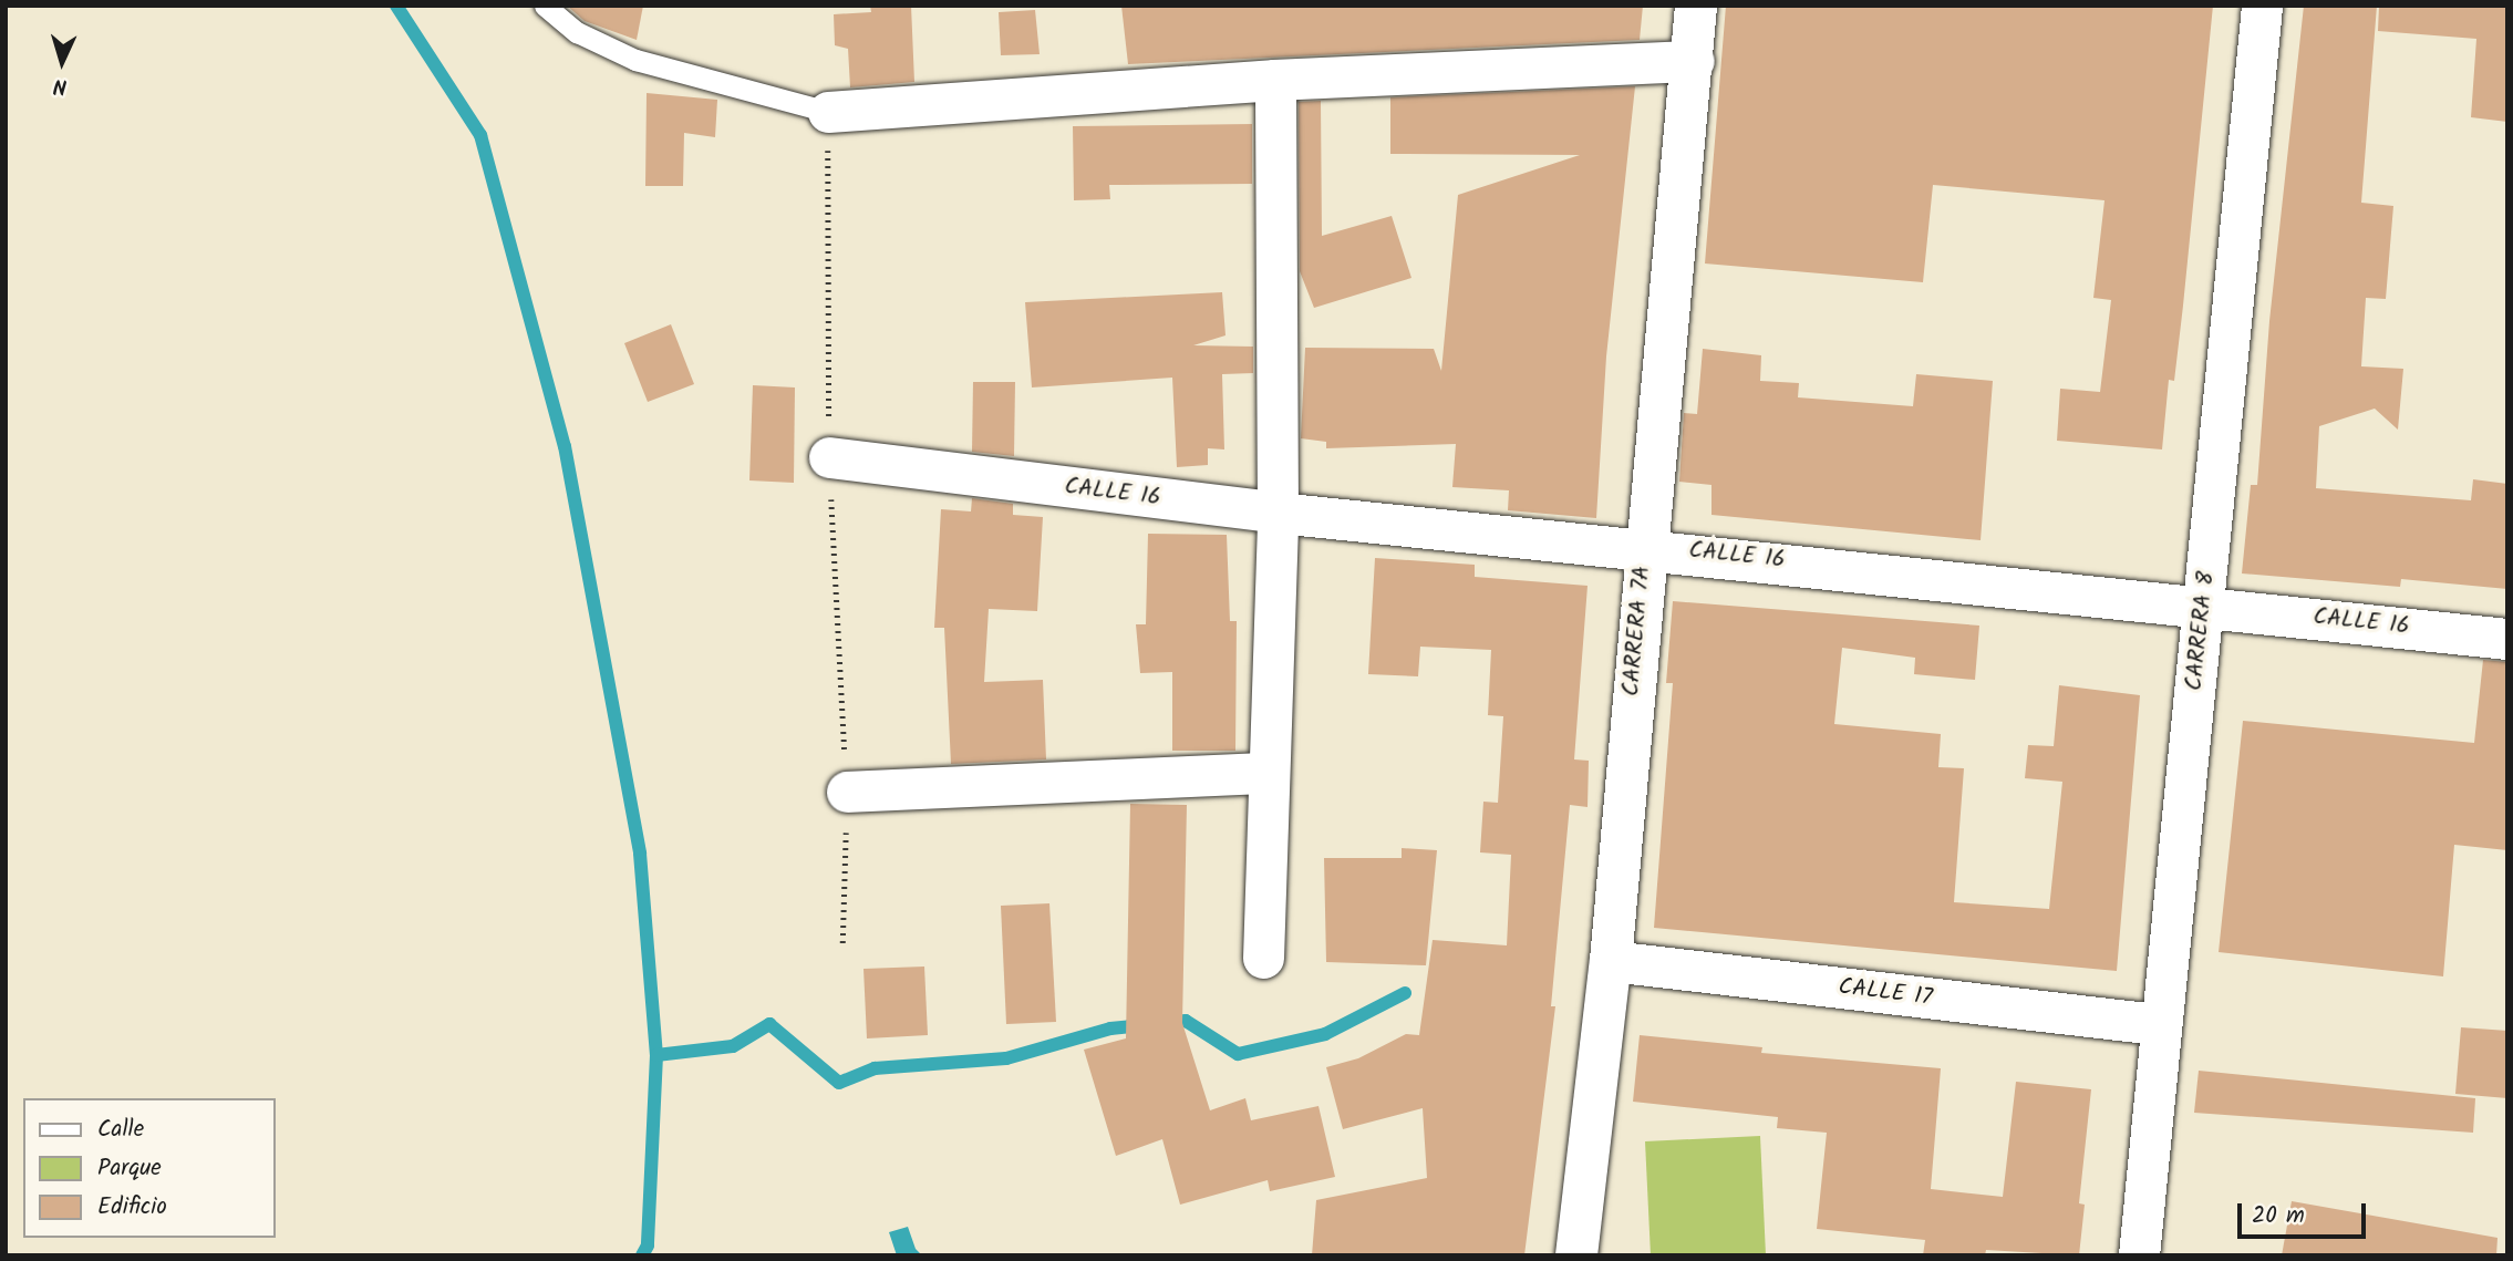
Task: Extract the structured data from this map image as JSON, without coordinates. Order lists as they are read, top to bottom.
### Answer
{
  "streets": {
    "street": [
      "CALLE 16",
      "CARRERA 7A",
      "CARRERA 8",
      "CALLE 17"
    ]
  },
  "crossings": [
    ["CALLE 16", "CARRERA 7A"],
    ["CALLE 16", "CARRERA 8"],
    ["CARRERA 7A", "CALLE 17"],
    ["CARRERA 8", "CALLE 17"]
  ],
  "legend": ["Calle", "Parque", "Edificio"],
  "scale_bar": "20 m",
  "north": "bottom"
}
